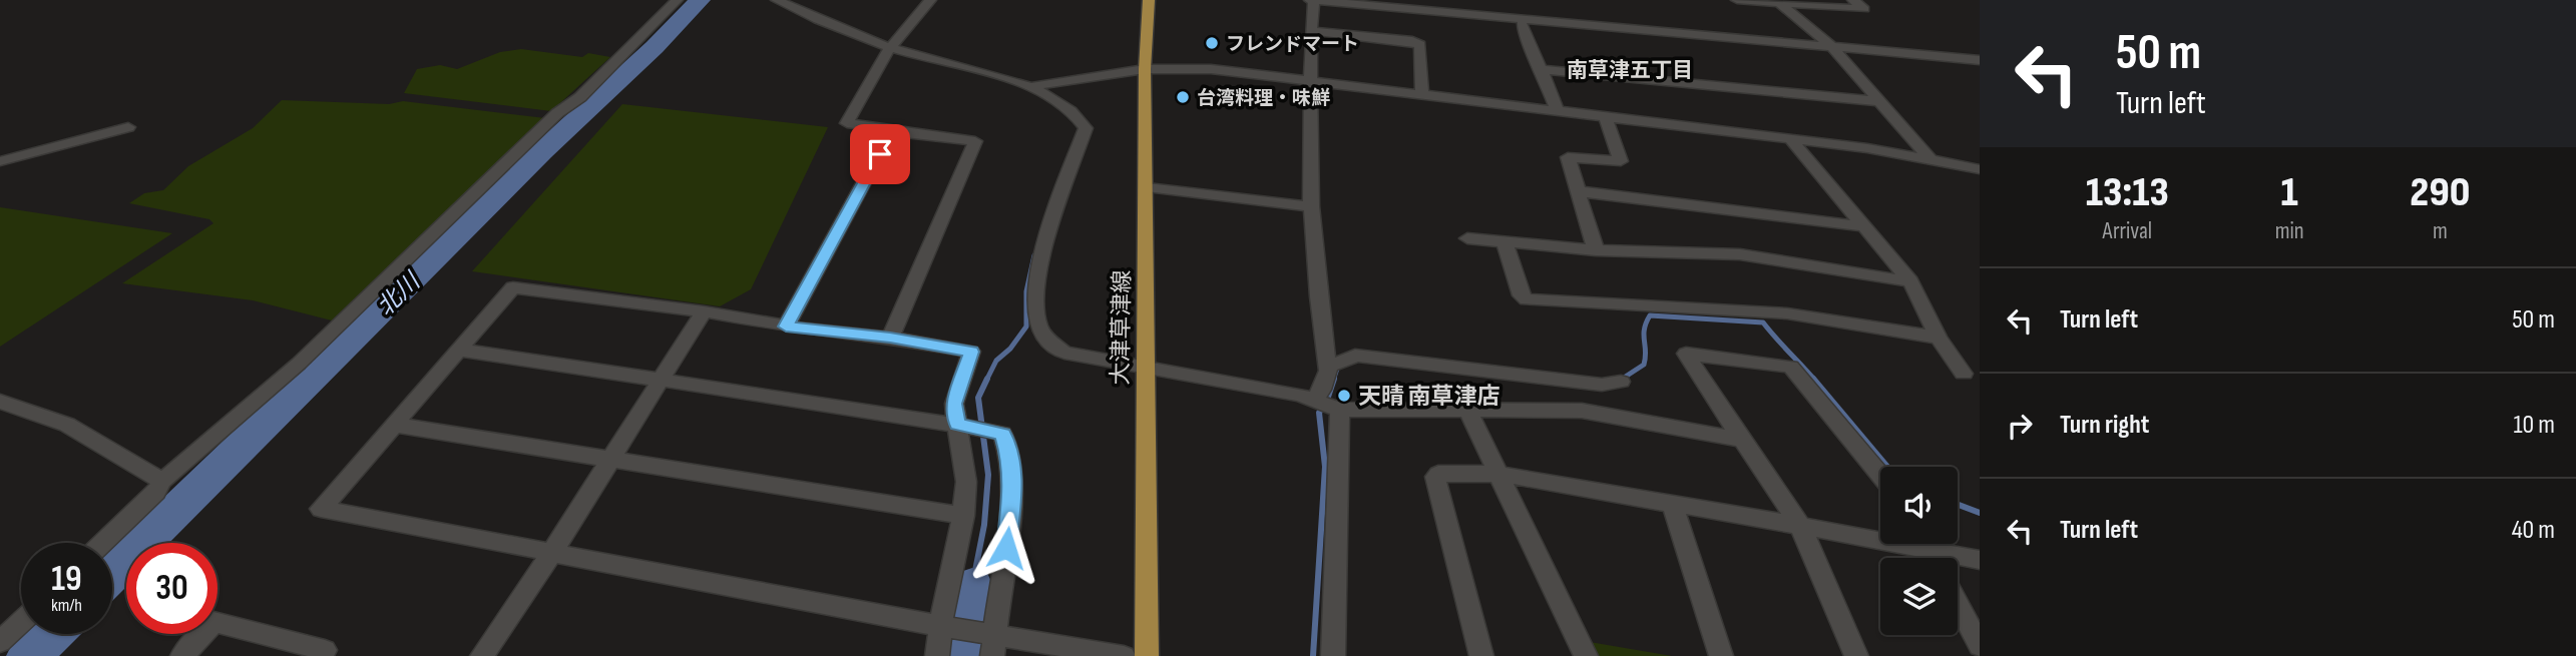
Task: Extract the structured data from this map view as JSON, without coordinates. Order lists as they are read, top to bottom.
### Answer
{
  "streets": {
    "main road": ["大津草津線"]
  },
  "districts": ["南草津五丁目"],
  "water": ["北川"],
  "places": ["フレンドマート", "台湾料理・味鮮", "天晴 南草津店"],
  "page": {
    "turn": ["50 m", "Turn left"],
    "eta": [
      "13:13",
      "Arrival",
      "1",
      "min",
      "290",
      "m"
    ],
    "list": [
      {
        "name": "Turn left",
        "value": "50 m"
      },
      {
        "name": "Turn right",
        "value": "10 m"
      },
      {
        "name": "Turn left",
        "value": "40 m"
      }
    ],
    "speed": "19 km/h",
    "limit": "30"
  }
}
